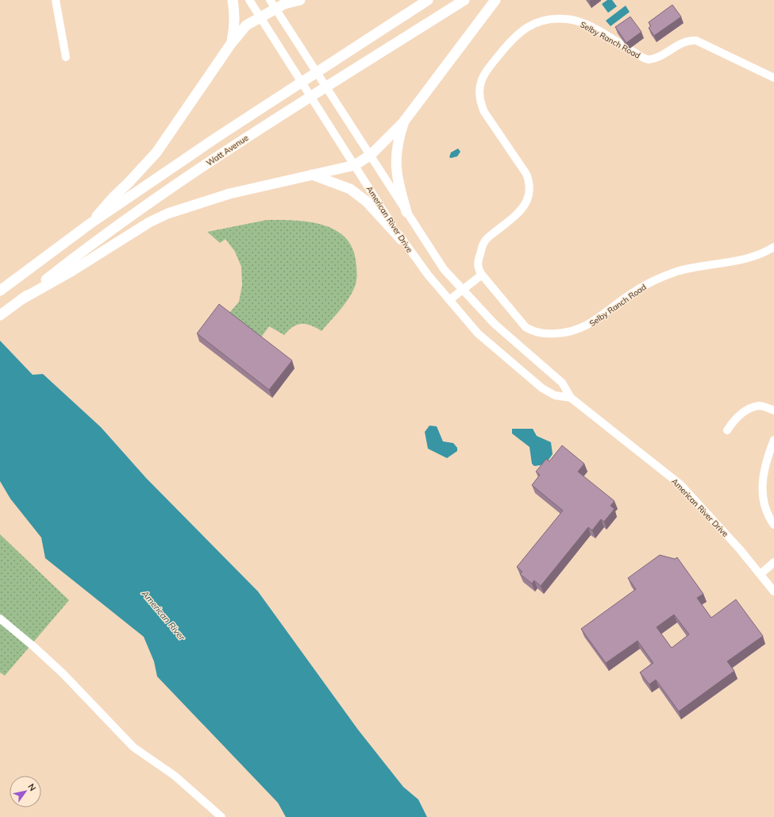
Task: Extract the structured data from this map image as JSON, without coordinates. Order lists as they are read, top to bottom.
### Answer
{
  "streets": {
    "main road": ["Watt Avenue"],
    "street": ["Selby Ranch Road", "American River Drive"]
  },
  "water": ["American River"],
  "north": "top right"
}
